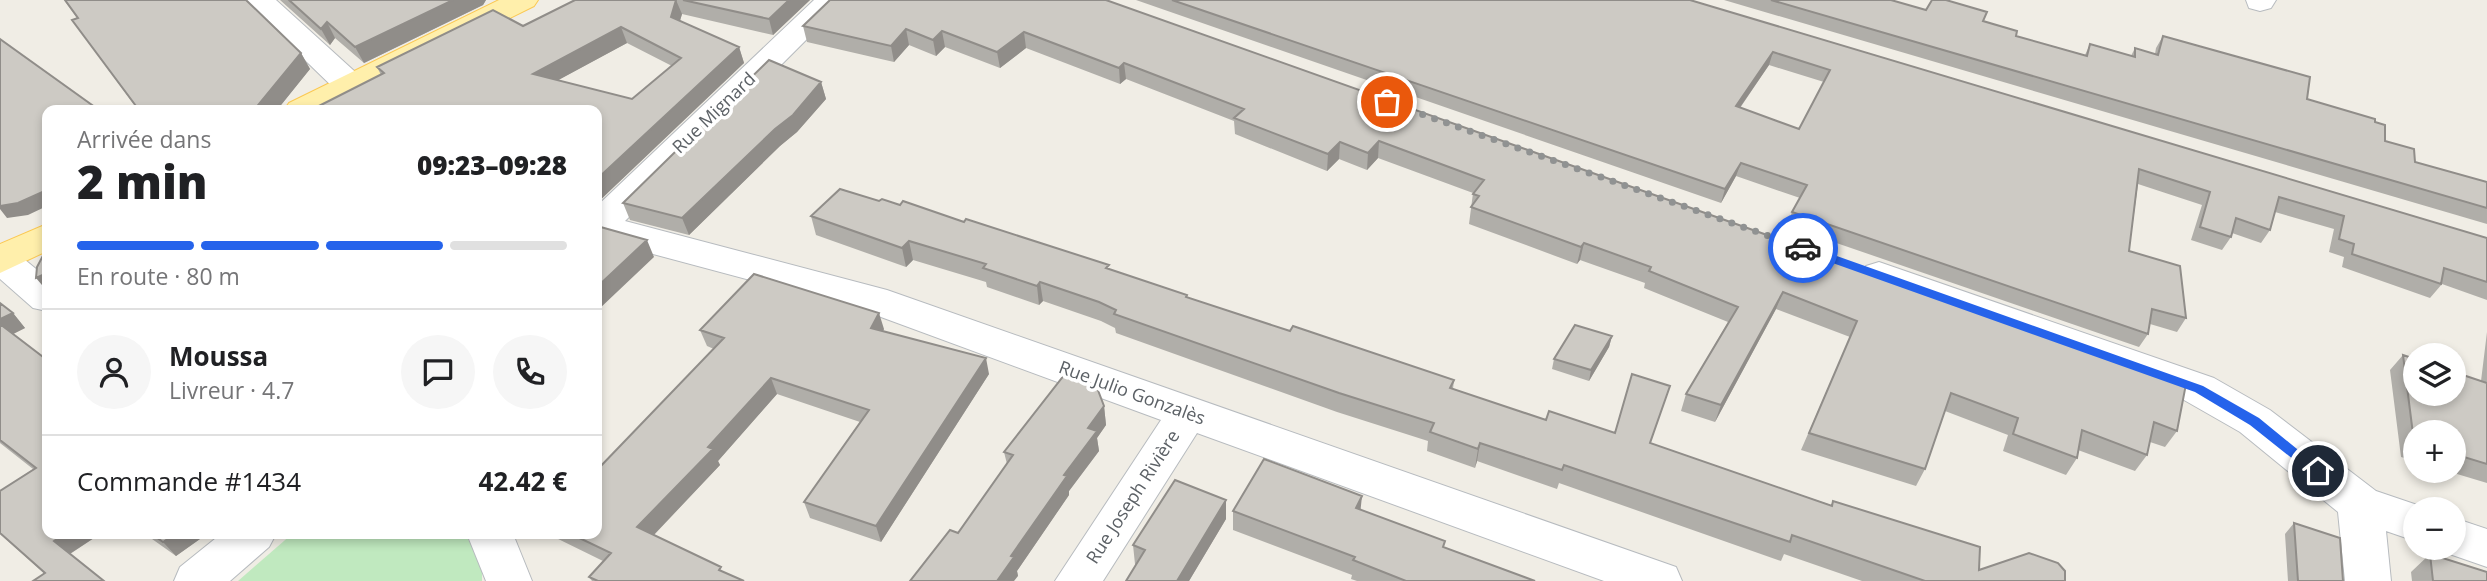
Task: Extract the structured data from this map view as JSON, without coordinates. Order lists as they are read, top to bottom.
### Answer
{
  "streets": {
    "street": ["Rue Mignard", "Rue Julio Gonzalès", "Rue Joseph Rivière"]
  },
  "crossings": [
    ["Rue Julio Gonzalès", "Rue Joseph Rivière"]
  ],
  "page": {
    "heading": ["2 min", "Arrivée dans", "09:23–09:28"],
    "panel": [
      "Moussa",
      "Livreur · 4.7",
      "Commande #1434",
      "42.42 €"
    ],
    "bar": "En route · 80 m",
    "map_buttons": ["+", "−"]
  }
}
